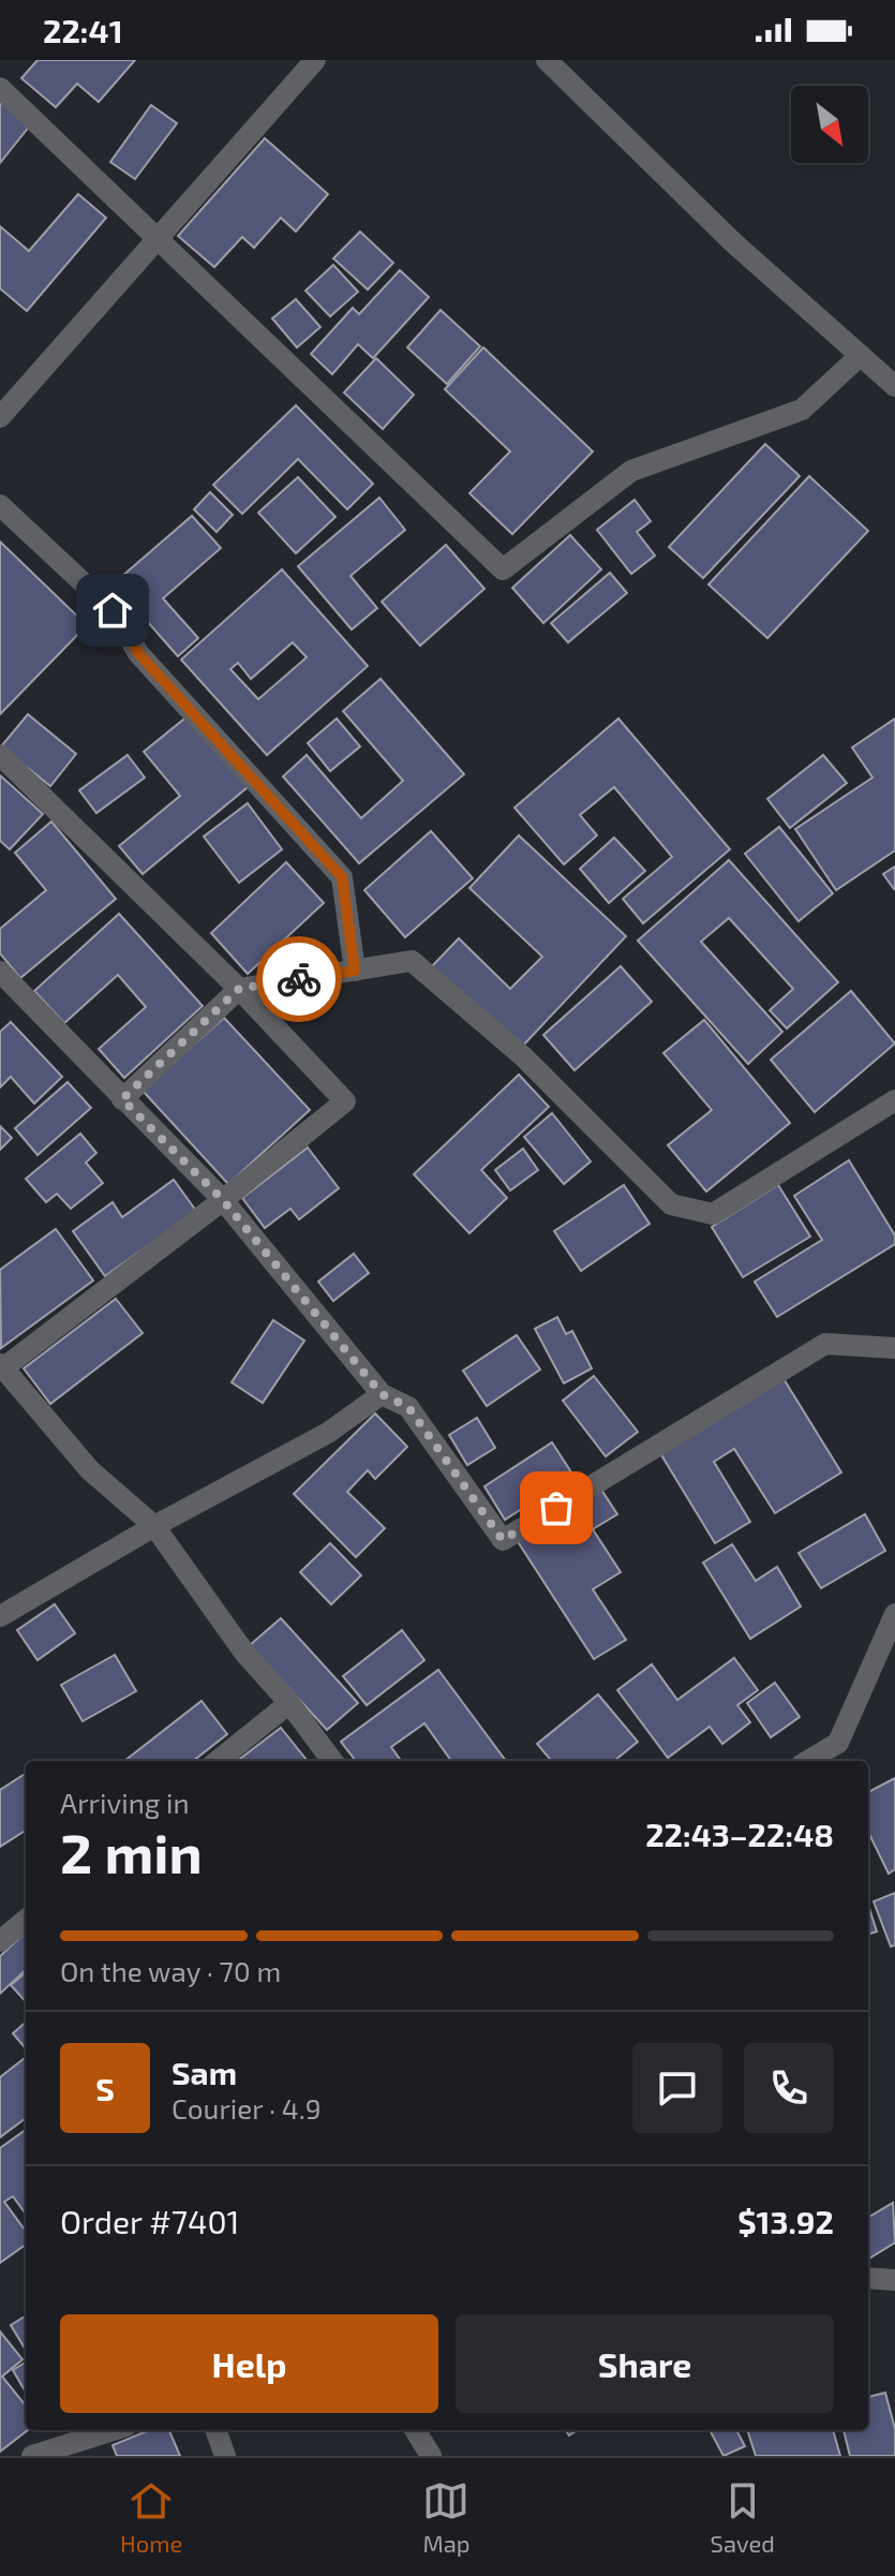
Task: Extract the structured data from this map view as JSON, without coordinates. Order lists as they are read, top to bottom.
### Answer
{
  "north": "bottom right",
  "page": {
    "status": "22:41",
    "heading": ["2 min", "Arriving in", "22:43–22:48"],
    "panel": [
      "Sam",
      "Courier · 4.9",
      "Order #7401",
      "$13.92"
    ],
    "bar": "On the way · 70 m",
    "round": "S",
    "buttons": ["Help", "Share"],
    "tabs": ["Home", "Map", "Saved"]
  }
}
